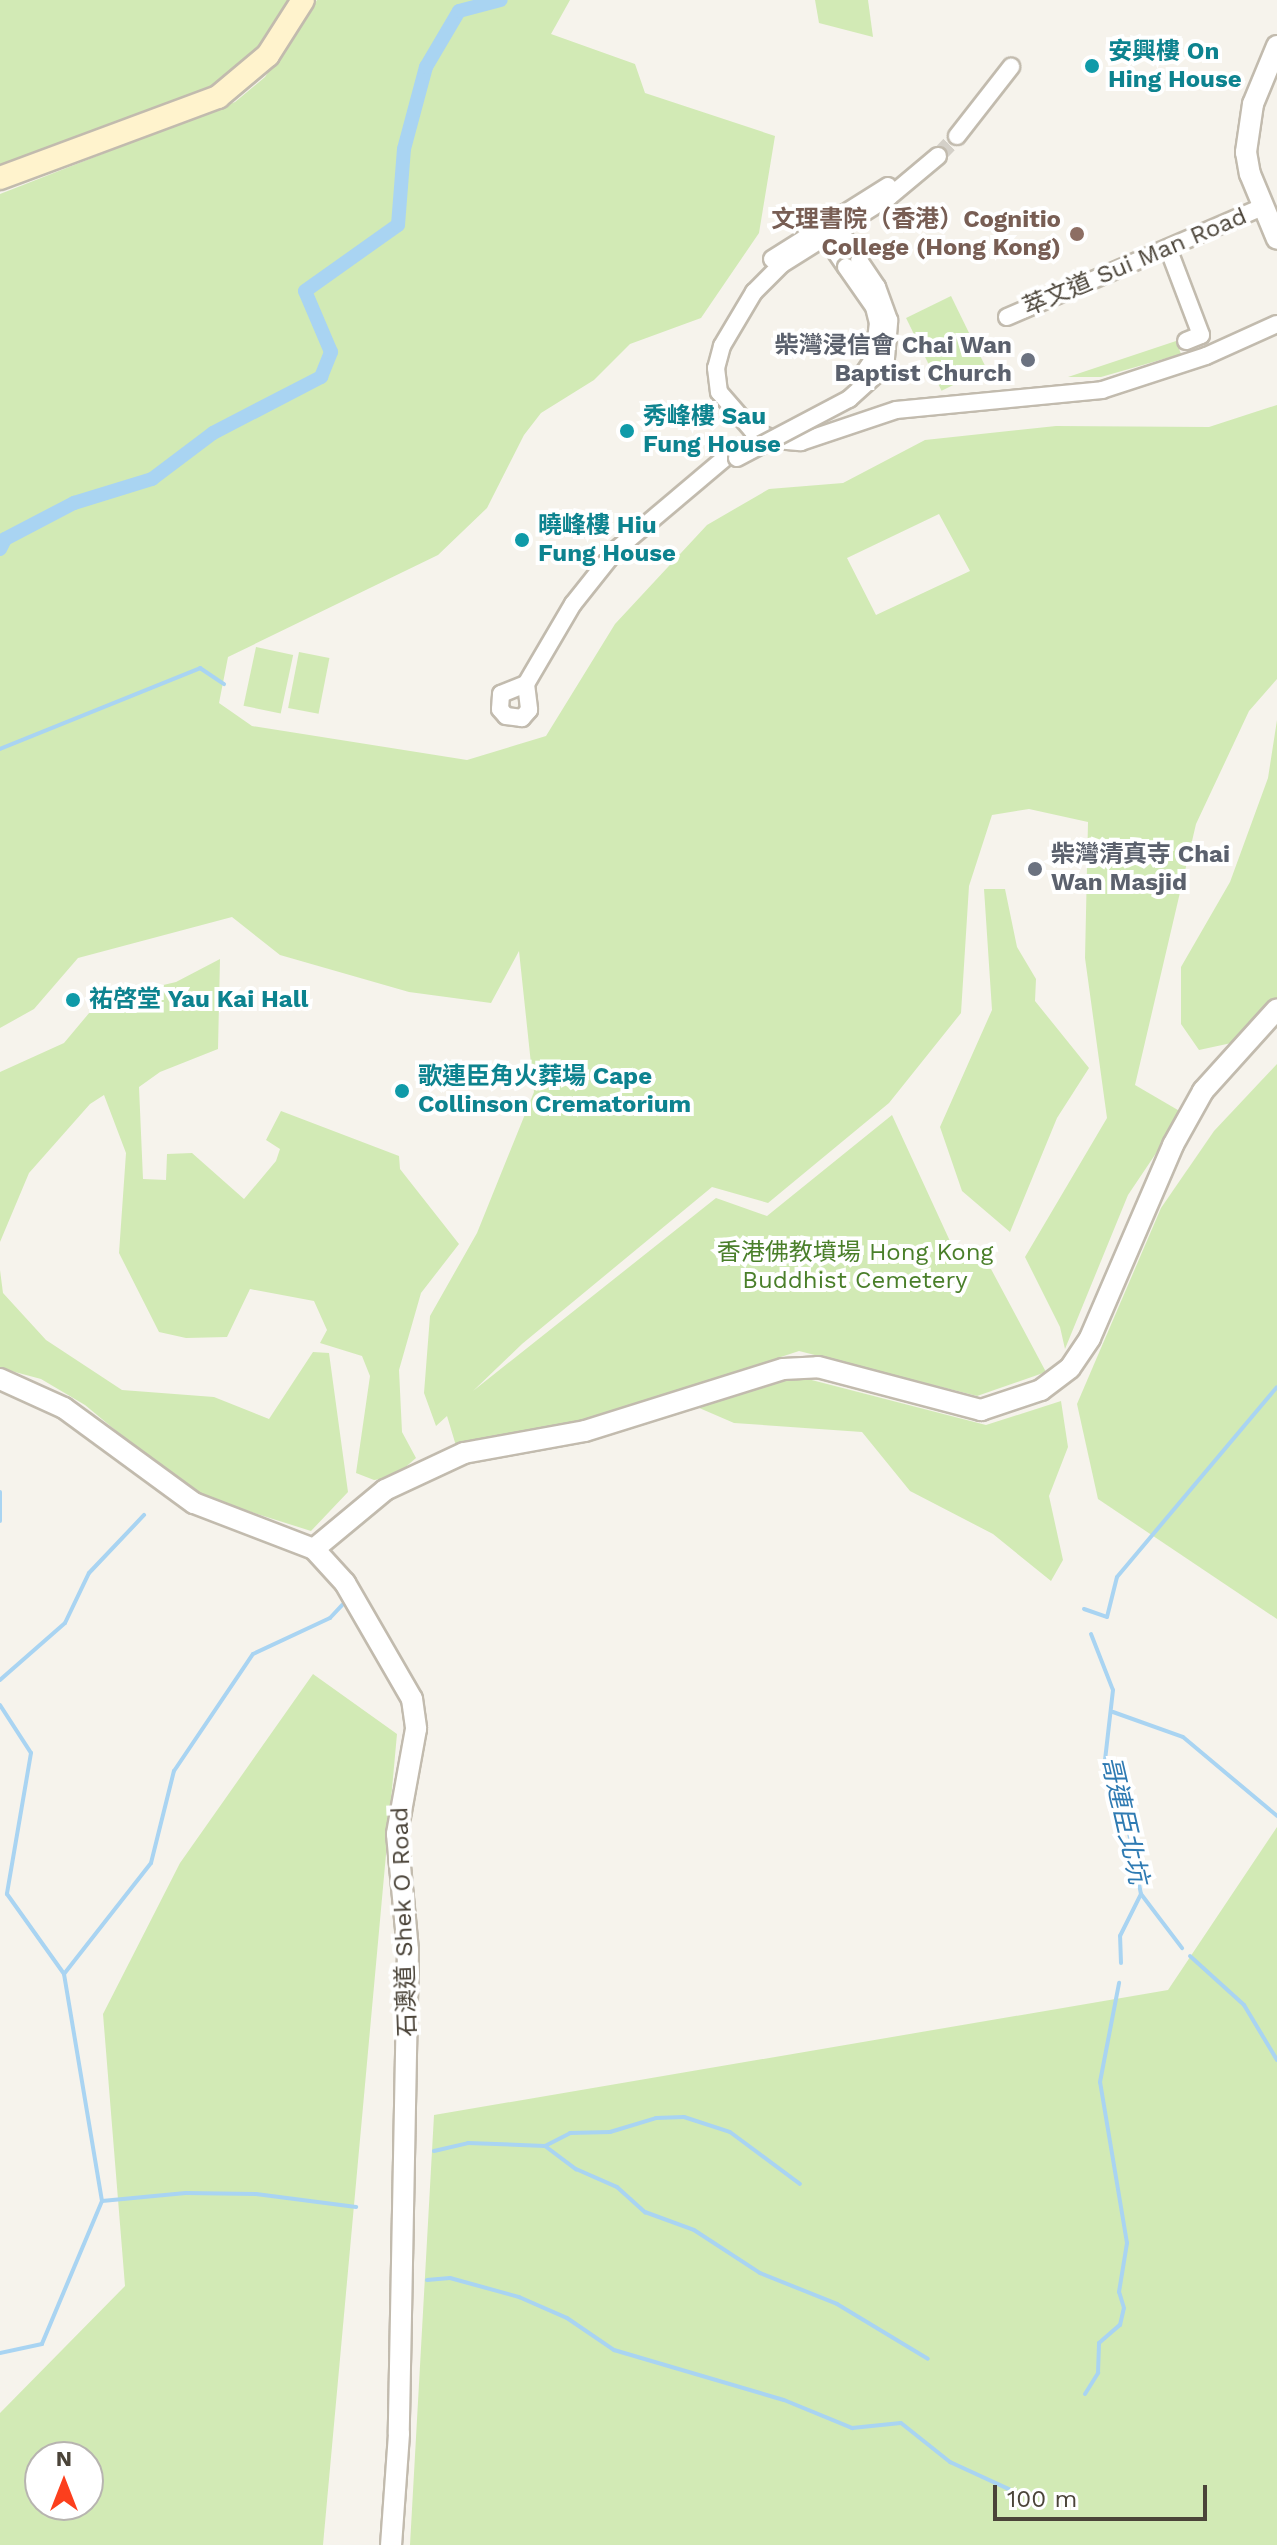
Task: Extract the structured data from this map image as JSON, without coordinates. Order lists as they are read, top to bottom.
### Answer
{
  "streets": {
    "street": ["萃文道 Sui Man Road", "石澳道 Shek O Road"]
  },
  "water": ["哥連臣北坑"],
  "parks": ["香港佛教墳場 Hong Kong Buddhist Cemetery"],
  "places": [
    "安興樓 On Hing House",
    "文理書院（香港）Cognitio College (Hong Kong)",
    "柴灣浸信會 Chai Wan Baptist Church",
    "秀峰樓 Sau Fung House",
    "曉峰樓 Hiu Fung House",
    "柴灣清真寺 Chai Wan Masjid",
    "祐啓堂 Yau Kai Hall",
    "歌連臣角火葬場 Cape Collinson Crematorium"
  ],
  "scale_bar": "100 m",
  "north": "top"
}
